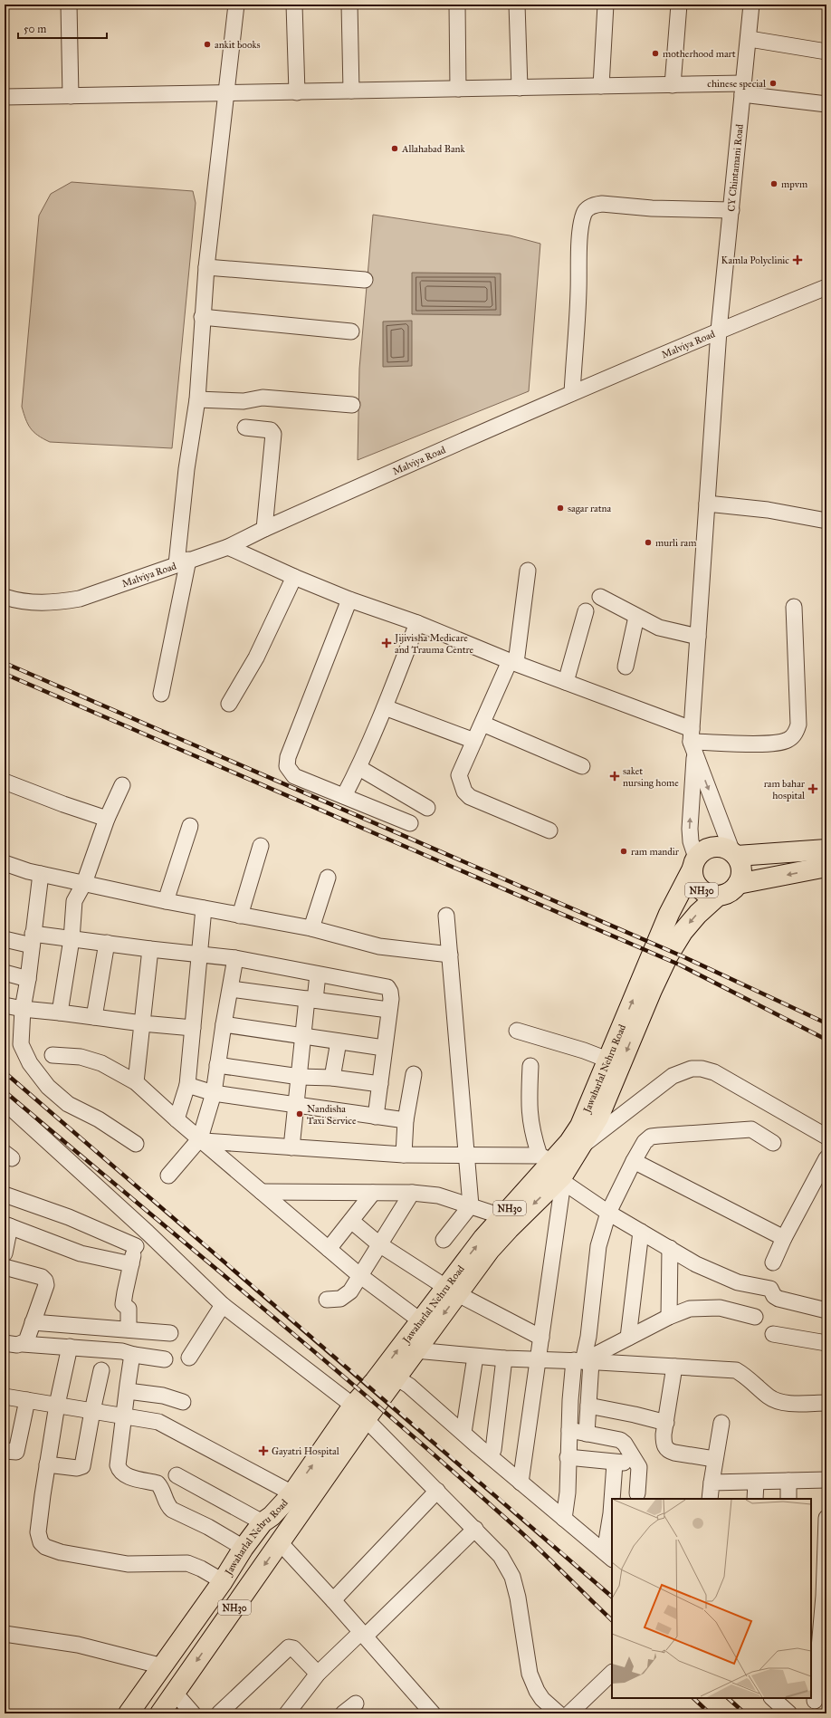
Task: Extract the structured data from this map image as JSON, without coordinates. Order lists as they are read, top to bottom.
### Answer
{
  "streets": {
    "highway": ["NH30", "Jawaharlal Nehru Road"],
    "street": ["CY Chintamani Road", "Malviya Road"]
  },
  "crossings": [
    ["CY Chintamani Road", "Malviya Road"],
    ["CY Chintamani Road", "NH30"],
    ["CY Chintamani Road", "Jawaharlal Nehru Road"],
    ["NH30", "Jawaharlal Nehru Road"]
  ],
  "places": {
    "other": [
      "ankit books",
      "motherhood mart",
      "chinese special",
      "Allahabad Bank",
      "mpvm",
      "sagar ratna",
      "murli ram",
      "ram mandir",
      "Nandisha Taxi Service"
    ],
    "health": [
      "Kamla Polyclinic",
      "Jijivisha Medicare and Trauma Centre",
      "saket nursing home",
      "ram bahar hospital",
      "Gayatri Hospital"
    ]
  },
  "scale_bar": "50 m"
}
